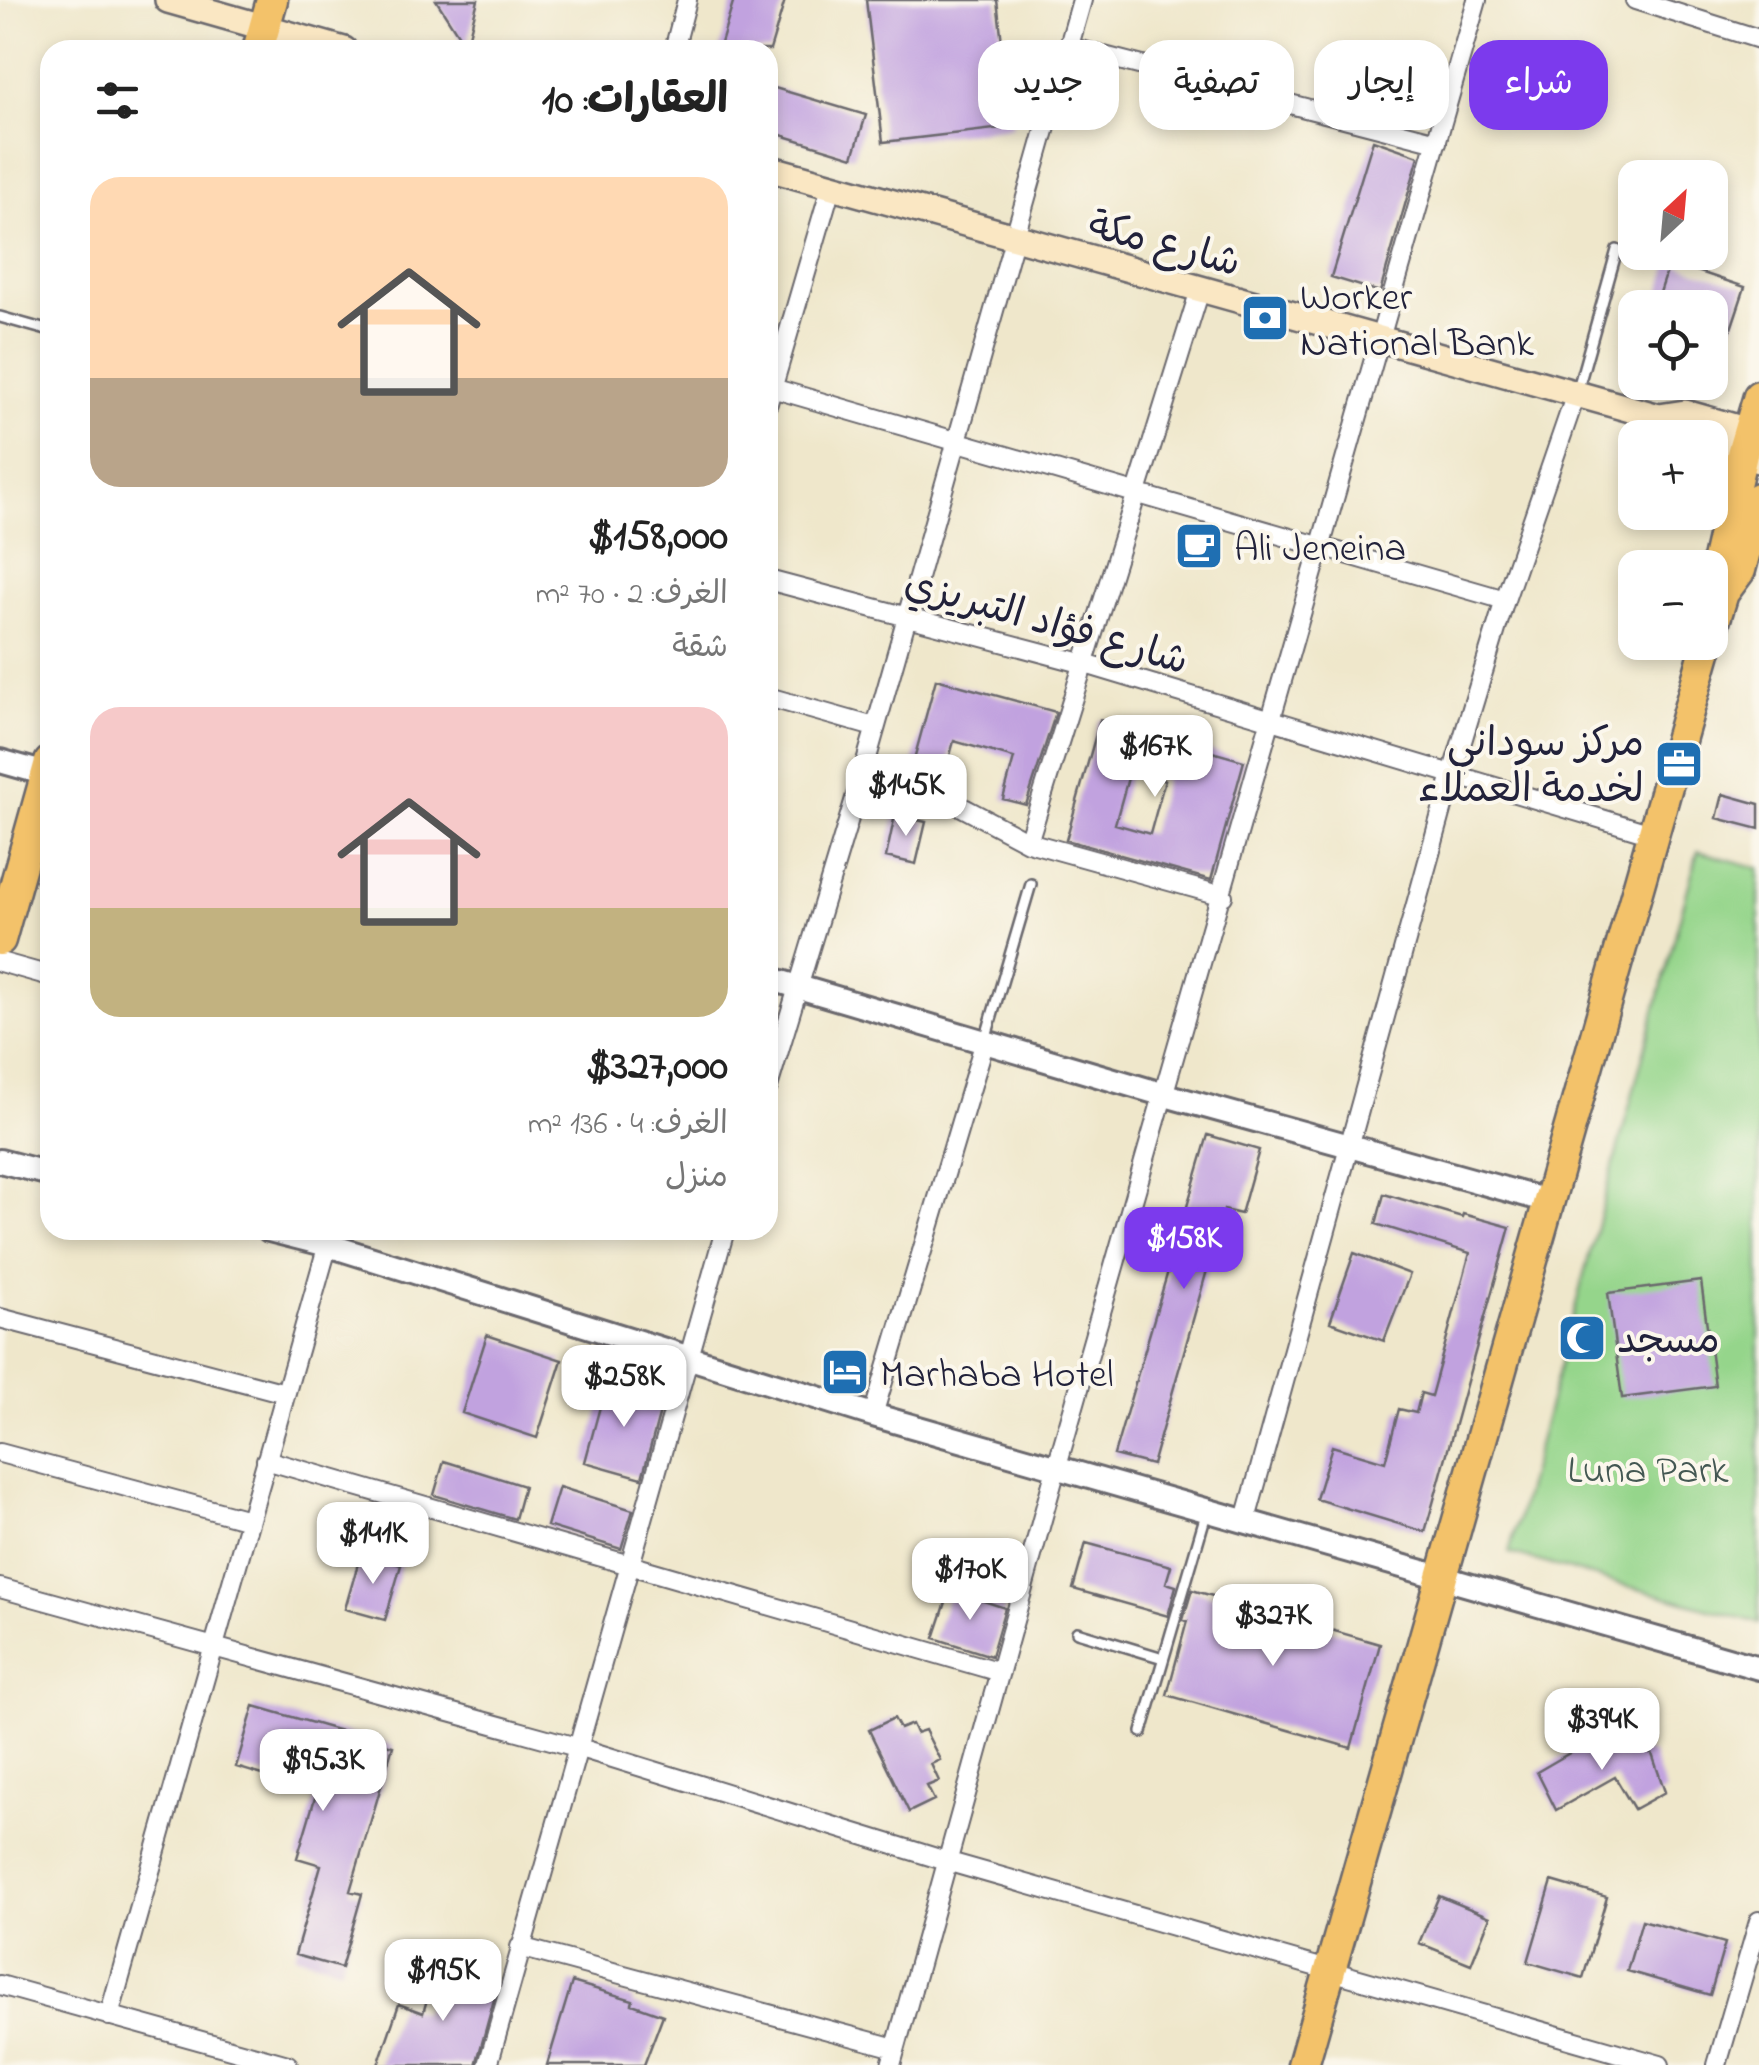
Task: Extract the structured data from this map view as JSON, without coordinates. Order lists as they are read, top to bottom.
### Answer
{
  "streets": {
    "main road": ["شارع مكة"],
    "street": ["شارع فؤاد التبريزي"]
  },
  "parks": ["Luna Park"],
  "places": {
    "bank": ["Worker National Bank"],
    "cafe": ["Ali Jeneina"],
    "office": ["مركز سوداني لخدمة العملاء"],
    "mosque": ["مسجد"],
    "hotel": ["Marhaba Hotel"]
  },
  "north": "top right",
  "page": {
    "chip": [
      "شراء",
      "إيجار",
      "تصفية",
      "جديد"
    ],
    "heading": "العقارات: 10",
    "map_buttons": ["+", "−"],
    "list": [
      {
        "name": "$158,000",
        "note": "الغرف: 2 · 70 m² · شقة"
      },
      {
        "name": "$327,000",
        "note": "الغرف: 4 · 136 m² · منزل"
      }
    ],
    "price": [
      "$167K",
      "$145K",
      "$158K",
      "$258K",
      "$141K",
      "$170K",
      "$327K",
      "$394K",
      "$95.3K",
      "$195K"
    ]
  }
}
